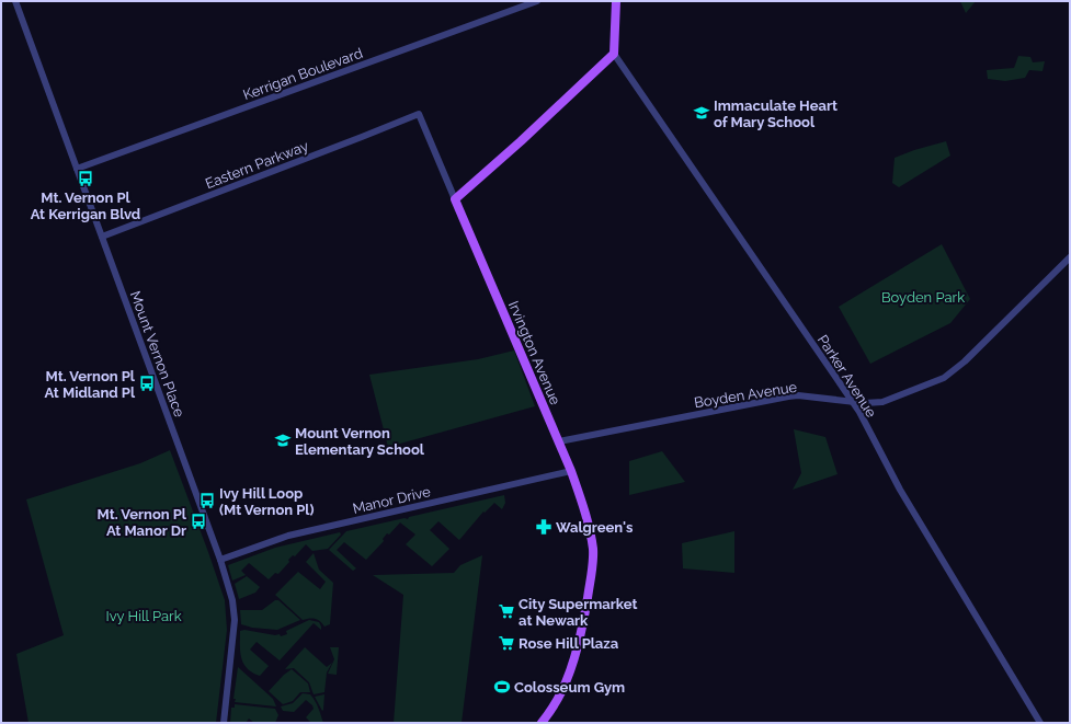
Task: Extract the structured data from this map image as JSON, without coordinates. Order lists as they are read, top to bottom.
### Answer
{
  "streets": {
    "main road": ["Irvington Avenue"],
    "street": [
      "Kerrigan Boulevard",
      "Eastern Parkway",
      "Mount Vernon Place",
      "Parker Avenue",
      "Boyden Avenue",
      "Manor Drive"
    ]
  },
  "crossings": [
    ["Kerrigan Boulevard", "Mount Vernon Place"],
    ["Eastern Parkway", "Irvington Avenue"],
    ["Eastern Parkway", "Mount Vernon Place"],
    ["Irvington Avenue", "Boyden Avenue"],
    ["Irvington Avenue", "Manor Drive"],
    ["Mount Vernon Place", "Manor Drive"],
    ["Parker Avenue", "Boyden Avenue"]
  ],
  "parks": ["Boyden Park", "Ivy Hill Park"],
  "places": {
    "school or university": ["Immaculate Heart of Mary School", "Mount Vernon Elementary School"],
    "bus stop": [
      "Mt. Vernon Pl At Kerrigan Blvd",
      "Mt. Vernon Pl At Midland Pl",
      "Ivy Hill Loop (Mt Vernon Pl)",
      "Mt. Vernon Pl At Manor Dr"
    ],
    "pharmacy": ["Walgreen's"],
    "supermarket": ["City Supermarket at Newark", "Rose Hill Plaza"],
    "sports": ["Colosseum Gym"]
  }
}
